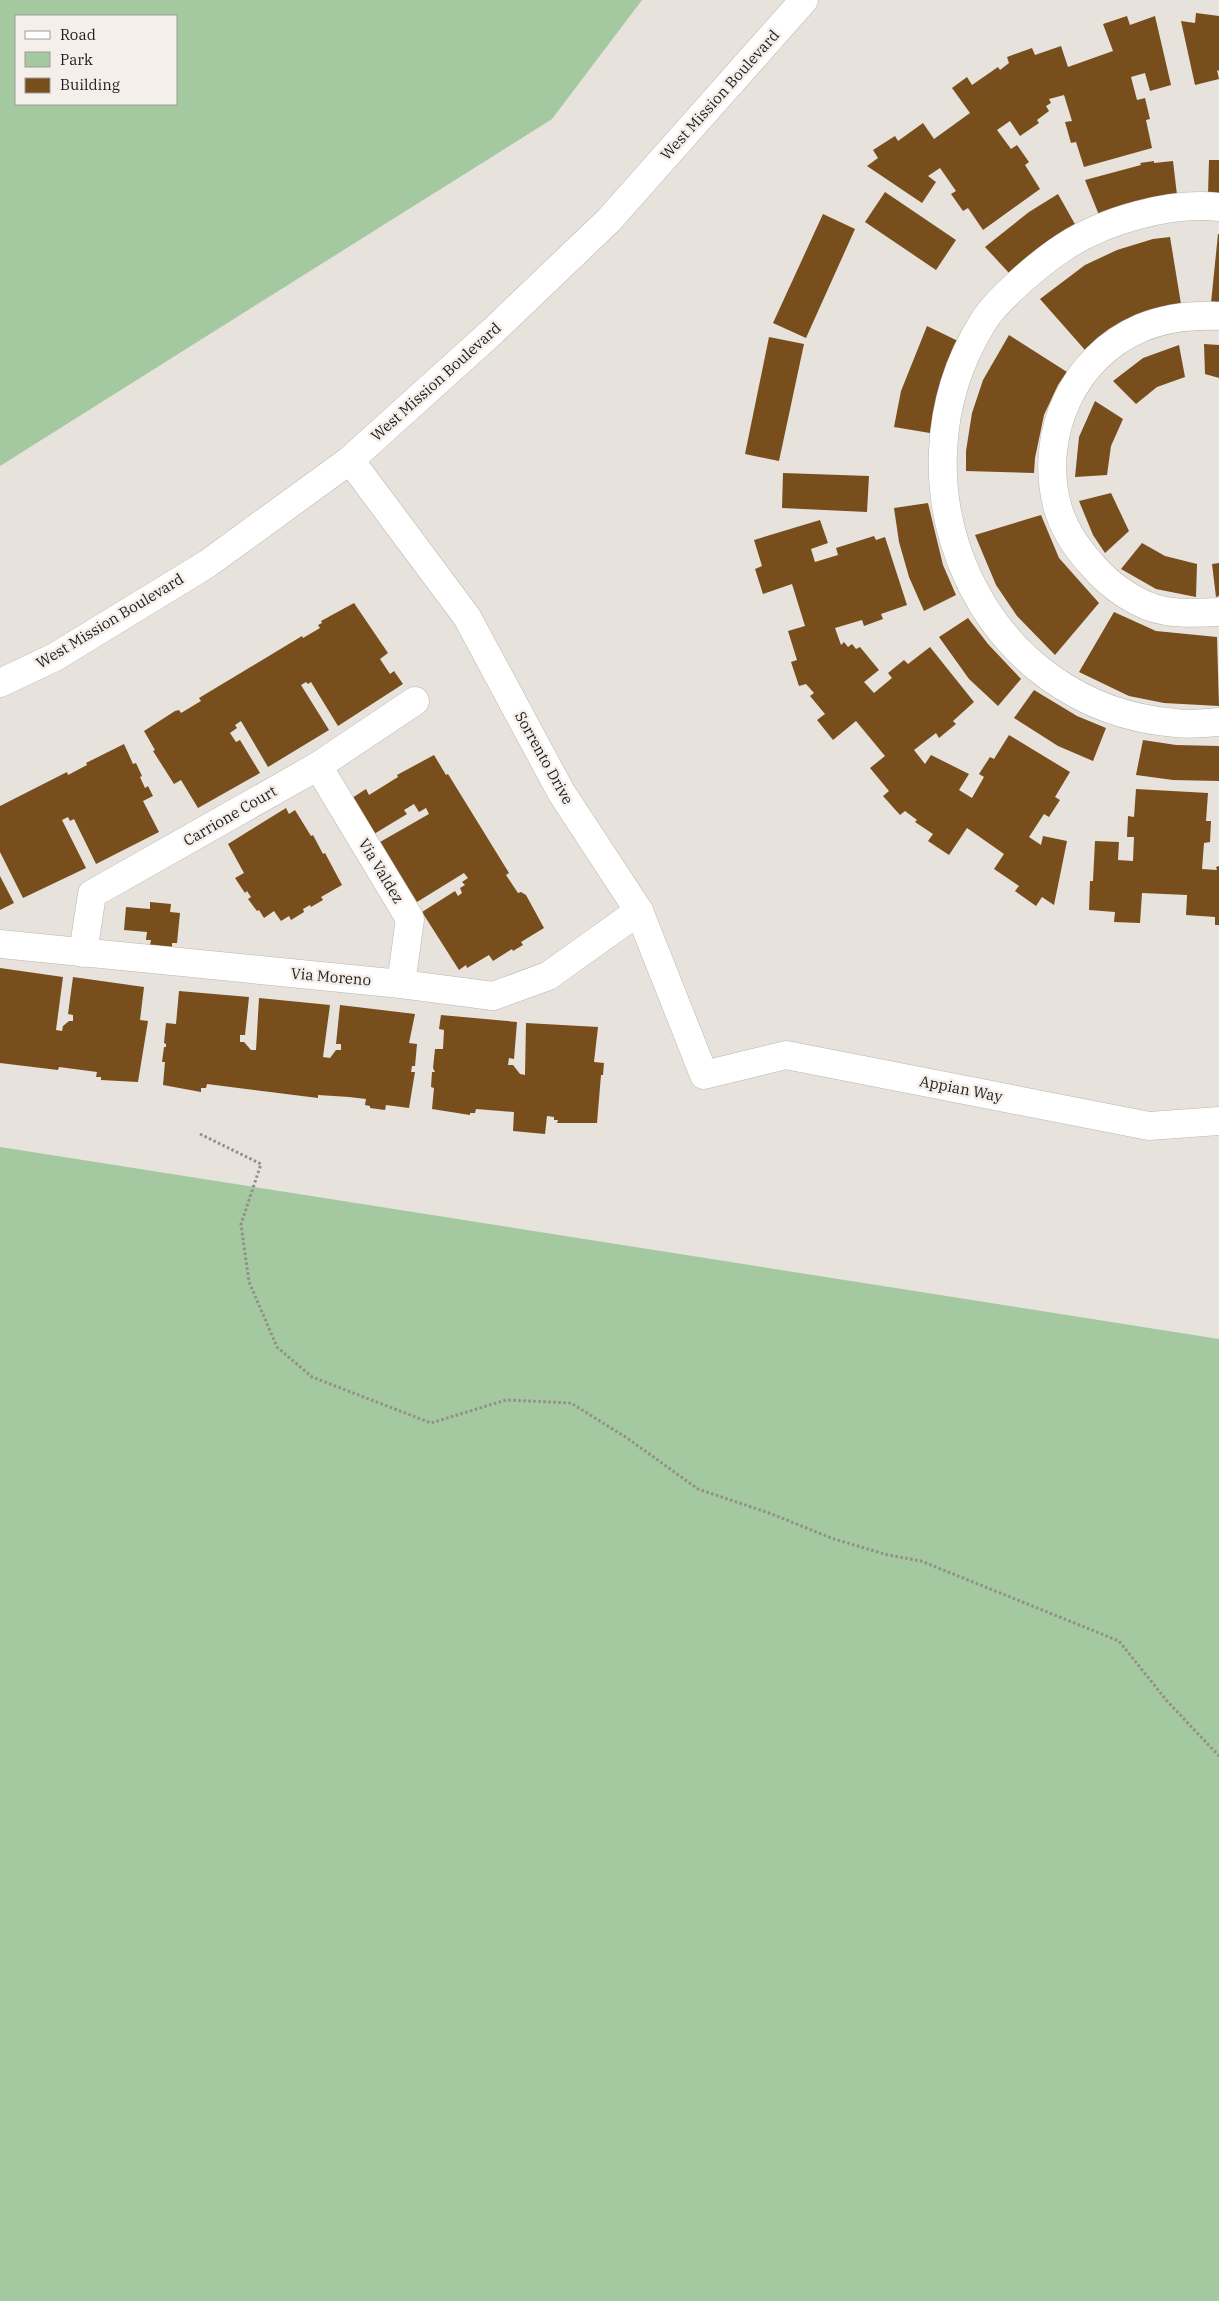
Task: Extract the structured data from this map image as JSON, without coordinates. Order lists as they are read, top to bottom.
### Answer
{
  "streets": {
    "street": [
      "West Mission Boulevard",
      "Sorrento Drive",
      "Carrione Court",
      "Via Valdez",
      "Via Moreno",
      "Appian Way"
    ]
  },
  "crossings": [
    ["West Mission Boulevard", "Sorrento Drive"],
    ["Sorrento Drive", "Via Moreno"],
    ["Sorrento Drive", "Appian Way"],
    ["Carrione Court", "Via Valdez"],
    ["Carrione Court", "Via Moreno"],
    ["Via Valdez", "Via Moreno"]
  ],
  "legend": ["Road", "Park", "Building"]
}
